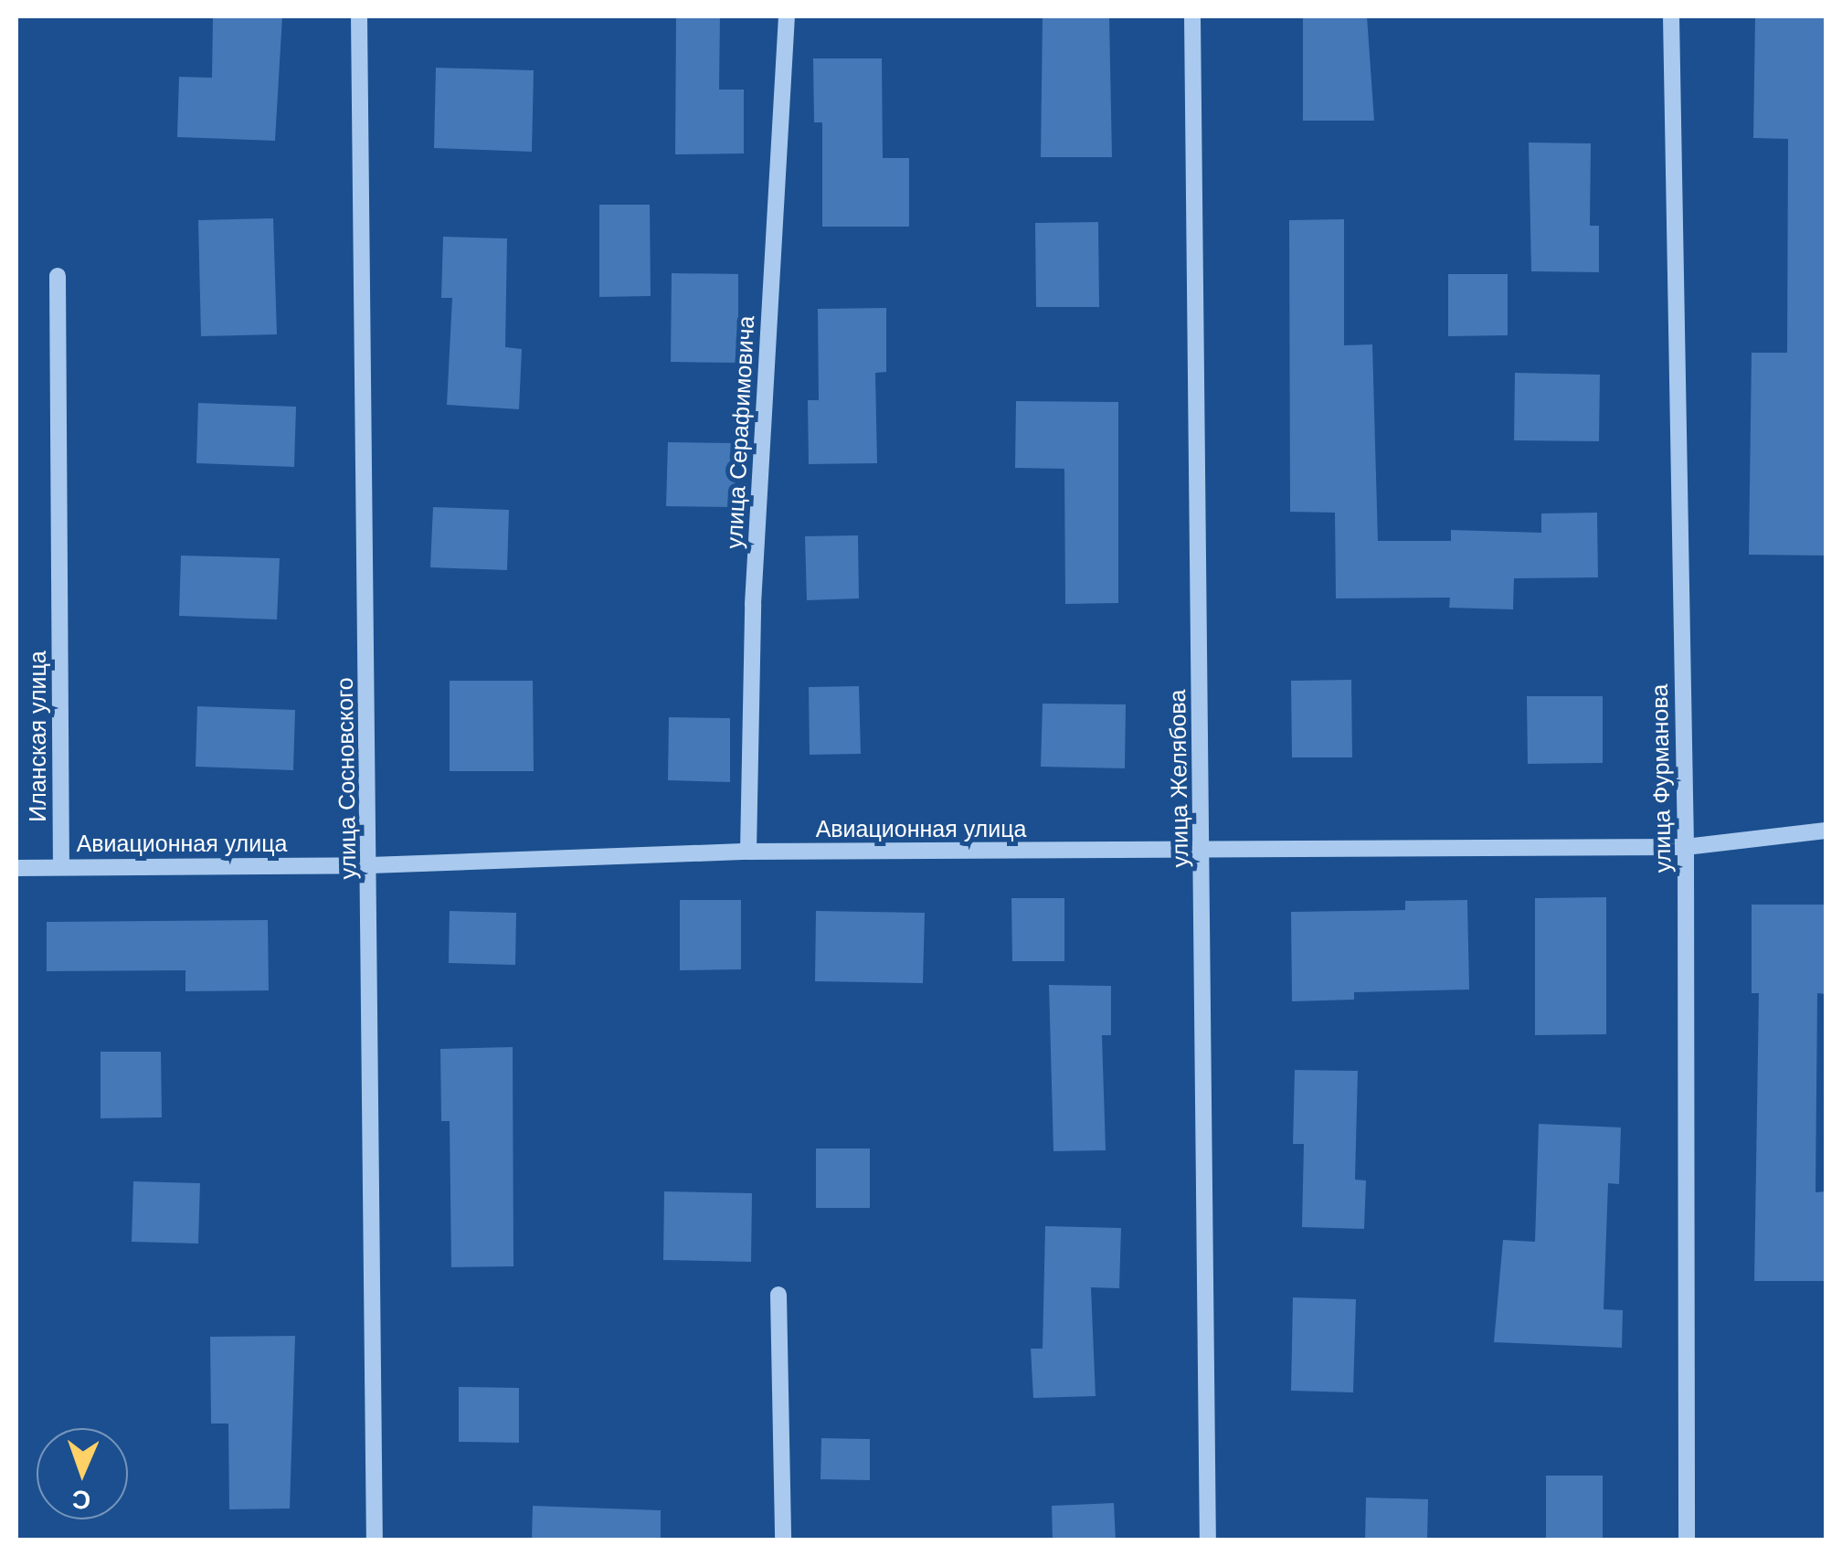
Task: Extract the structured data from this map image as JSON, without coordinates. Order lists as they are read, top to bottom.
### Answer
{
  "streets": {
    "street": [
      "улица Серафимовича",
      "Иланская улица",
      "улица Сосновского",
      "улица Желябова",
      "улица Фурманова",
      "Авиационная улица"
    ]
  },
  "crossings": [
    ["улица Серафимовича", "Авиационная улица"],
    ["Иланская улица", "Авиационная улица"],
    ["улица Сосновского", "Авиационная улица"],
    ["улица Желябова", "Авиационная улица"],
    ["улица Фурманова", "Авиационная улица"]
  ],
  "north": "bottom"
}
